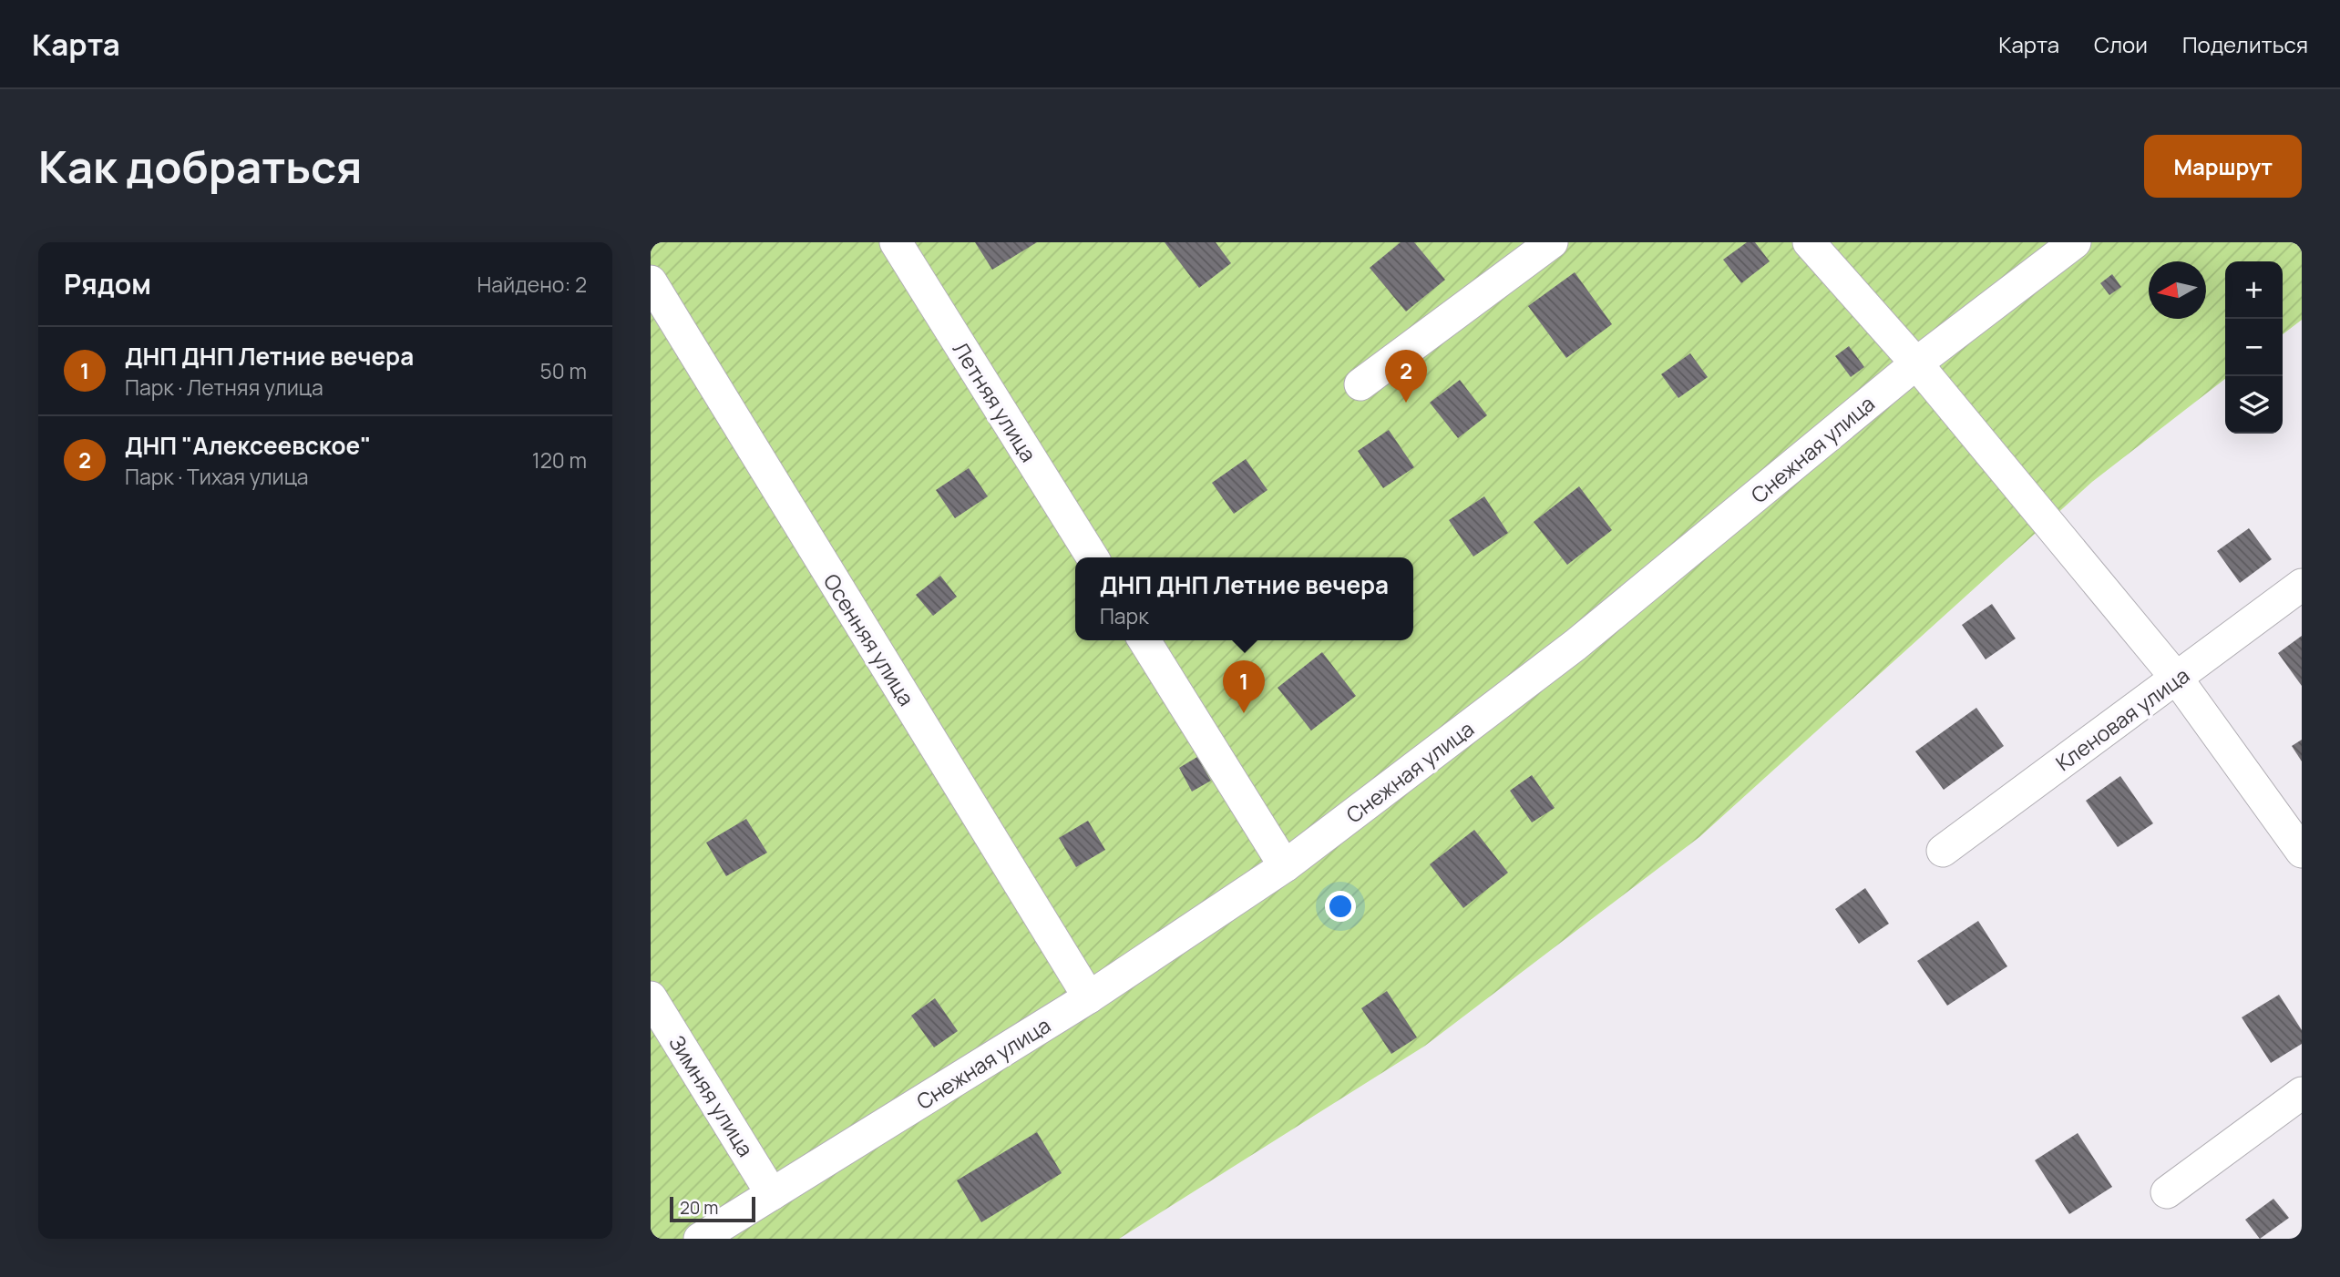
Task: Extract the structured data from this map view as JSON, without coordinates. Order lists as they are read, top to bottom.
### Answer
{
  "streets": {
    "street": [
      "Летняя улица",
      "Снежная улица",
      "Осенняя улица",
      "Кленовая улица",
      "Зимняя улица"
    ]
  },
  "crossings": [
    ["Снежная улица", "Осенняя улица"],
    ["Снежная улица", "Зимняя улица"]
  ],
  "scale_bar": "20 m",
  "north": "left",
  "page": {
    "header": "Карта",
    "nav": ["Карта", "Слои", "Поделиться"],
    "buttons": "Маршрут",
    "title": "Как добраться",
    "heading": ["Рядом", "Найдено: 2"],
    "map_buttons": ["+", "−"],
    "list": [
      {
        "mark": "1",
        "name": "ДНП ДНП Летние вечера",
        "note": "Парк · Летняя улица",
        "value": "50 m"
      },
      {
        "mark": "2",
        "name": "ДНП \"Алексеевское\"",
        "note": "Парк · Тихая улица",
        "value": "120 m"
      }
    ],
    "pins": ["2", "1"],
    "popup": ["ДНП ДНП Летние вечера", "Парк"],
    "scale": "20 m"
  }
}
